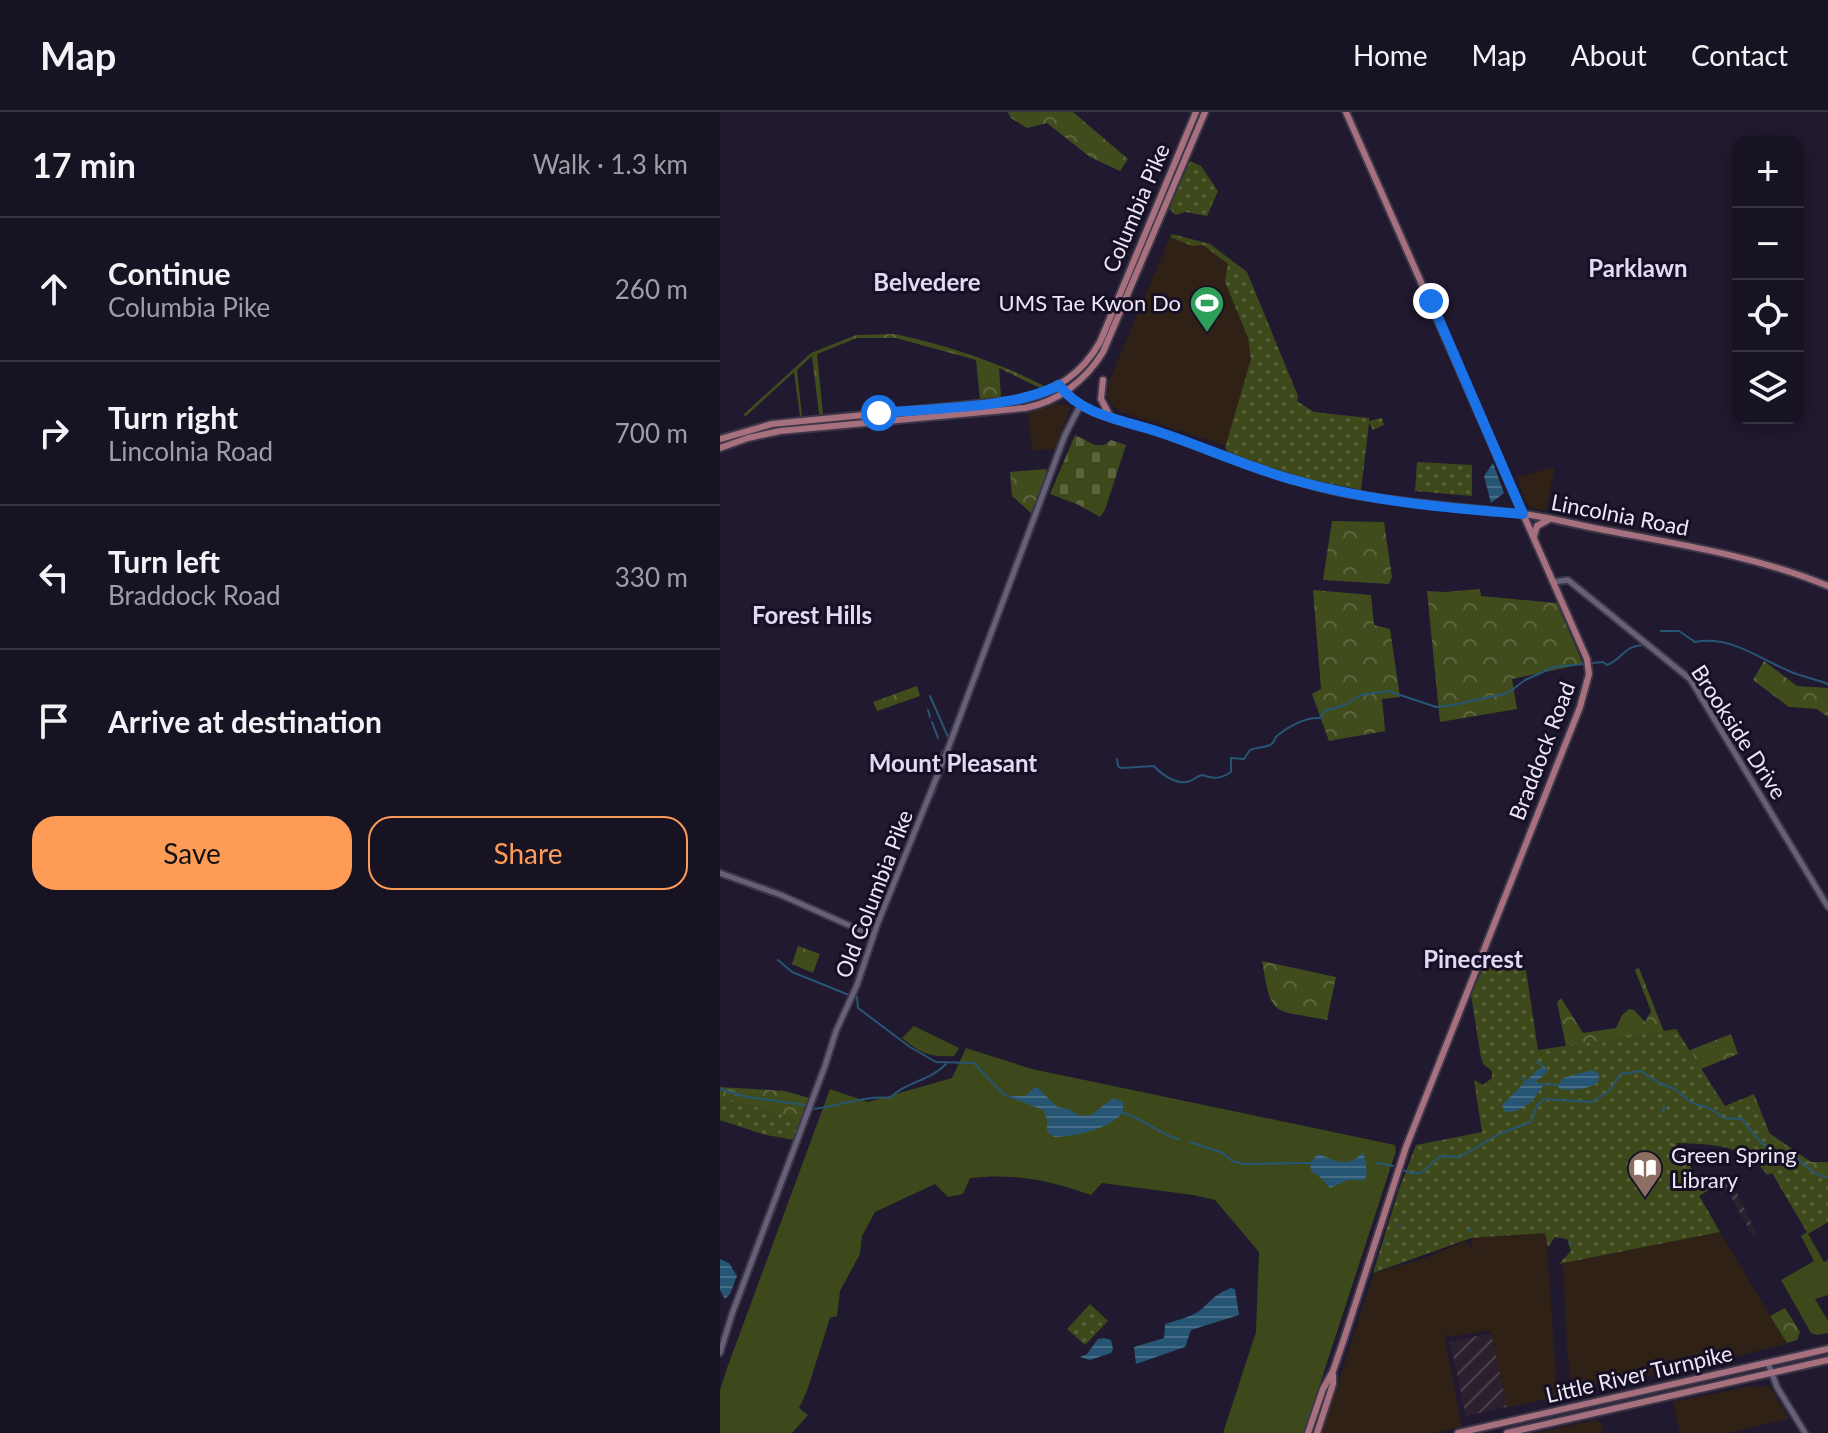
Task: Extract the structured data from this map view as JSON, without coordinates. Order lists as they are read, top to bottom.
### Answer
{
  "streets": {
    "main road": [
      "Columbia Pike",
      "Lincolnia Road",
      "Braddock Road",
      "Little River Turnpike"
    ],
    "street": ["Brookside Drive", "Old Columbia Pike"]
  },
  "crossings": [
    ["Columbia Pike", "Lincolnia Road"],
    ["Lincolnia Road", "Braddock Road"],
    ["Lincolnia Road", "Old Columbia Pike"],
    ["Brookside Drive", "Braddock Road"]
  ],
  "districts": [
    "Parklawn",
    "Belvedere",
    "Forest Hills",
    "Mount Pleasant",
    "Pinecrest"
  ],
  "places": {
    "sports": ["UMS Tae Kwon Do"],
    "library": ["Green Spring Library"]
  },
  "page": {
    "header": "Map",
    "nav": [
      "Home",
      "Map",
      "About",
      "Contact"
    ],
    "heading": ["17 min", "Walk · 1.3 km"],
    "map_buttons": ["+", "−"],
    "list": [
      ["Continue", "Columbia Pike", "260 m"],
      ["Turn right", "Lincolnia Road", "700 m"],
      ["Turn left", "Braddock Road", "330 m"],
      "Arrive at destination"
    ],
    "buttons": ["Save", "Share"]
  }
}
